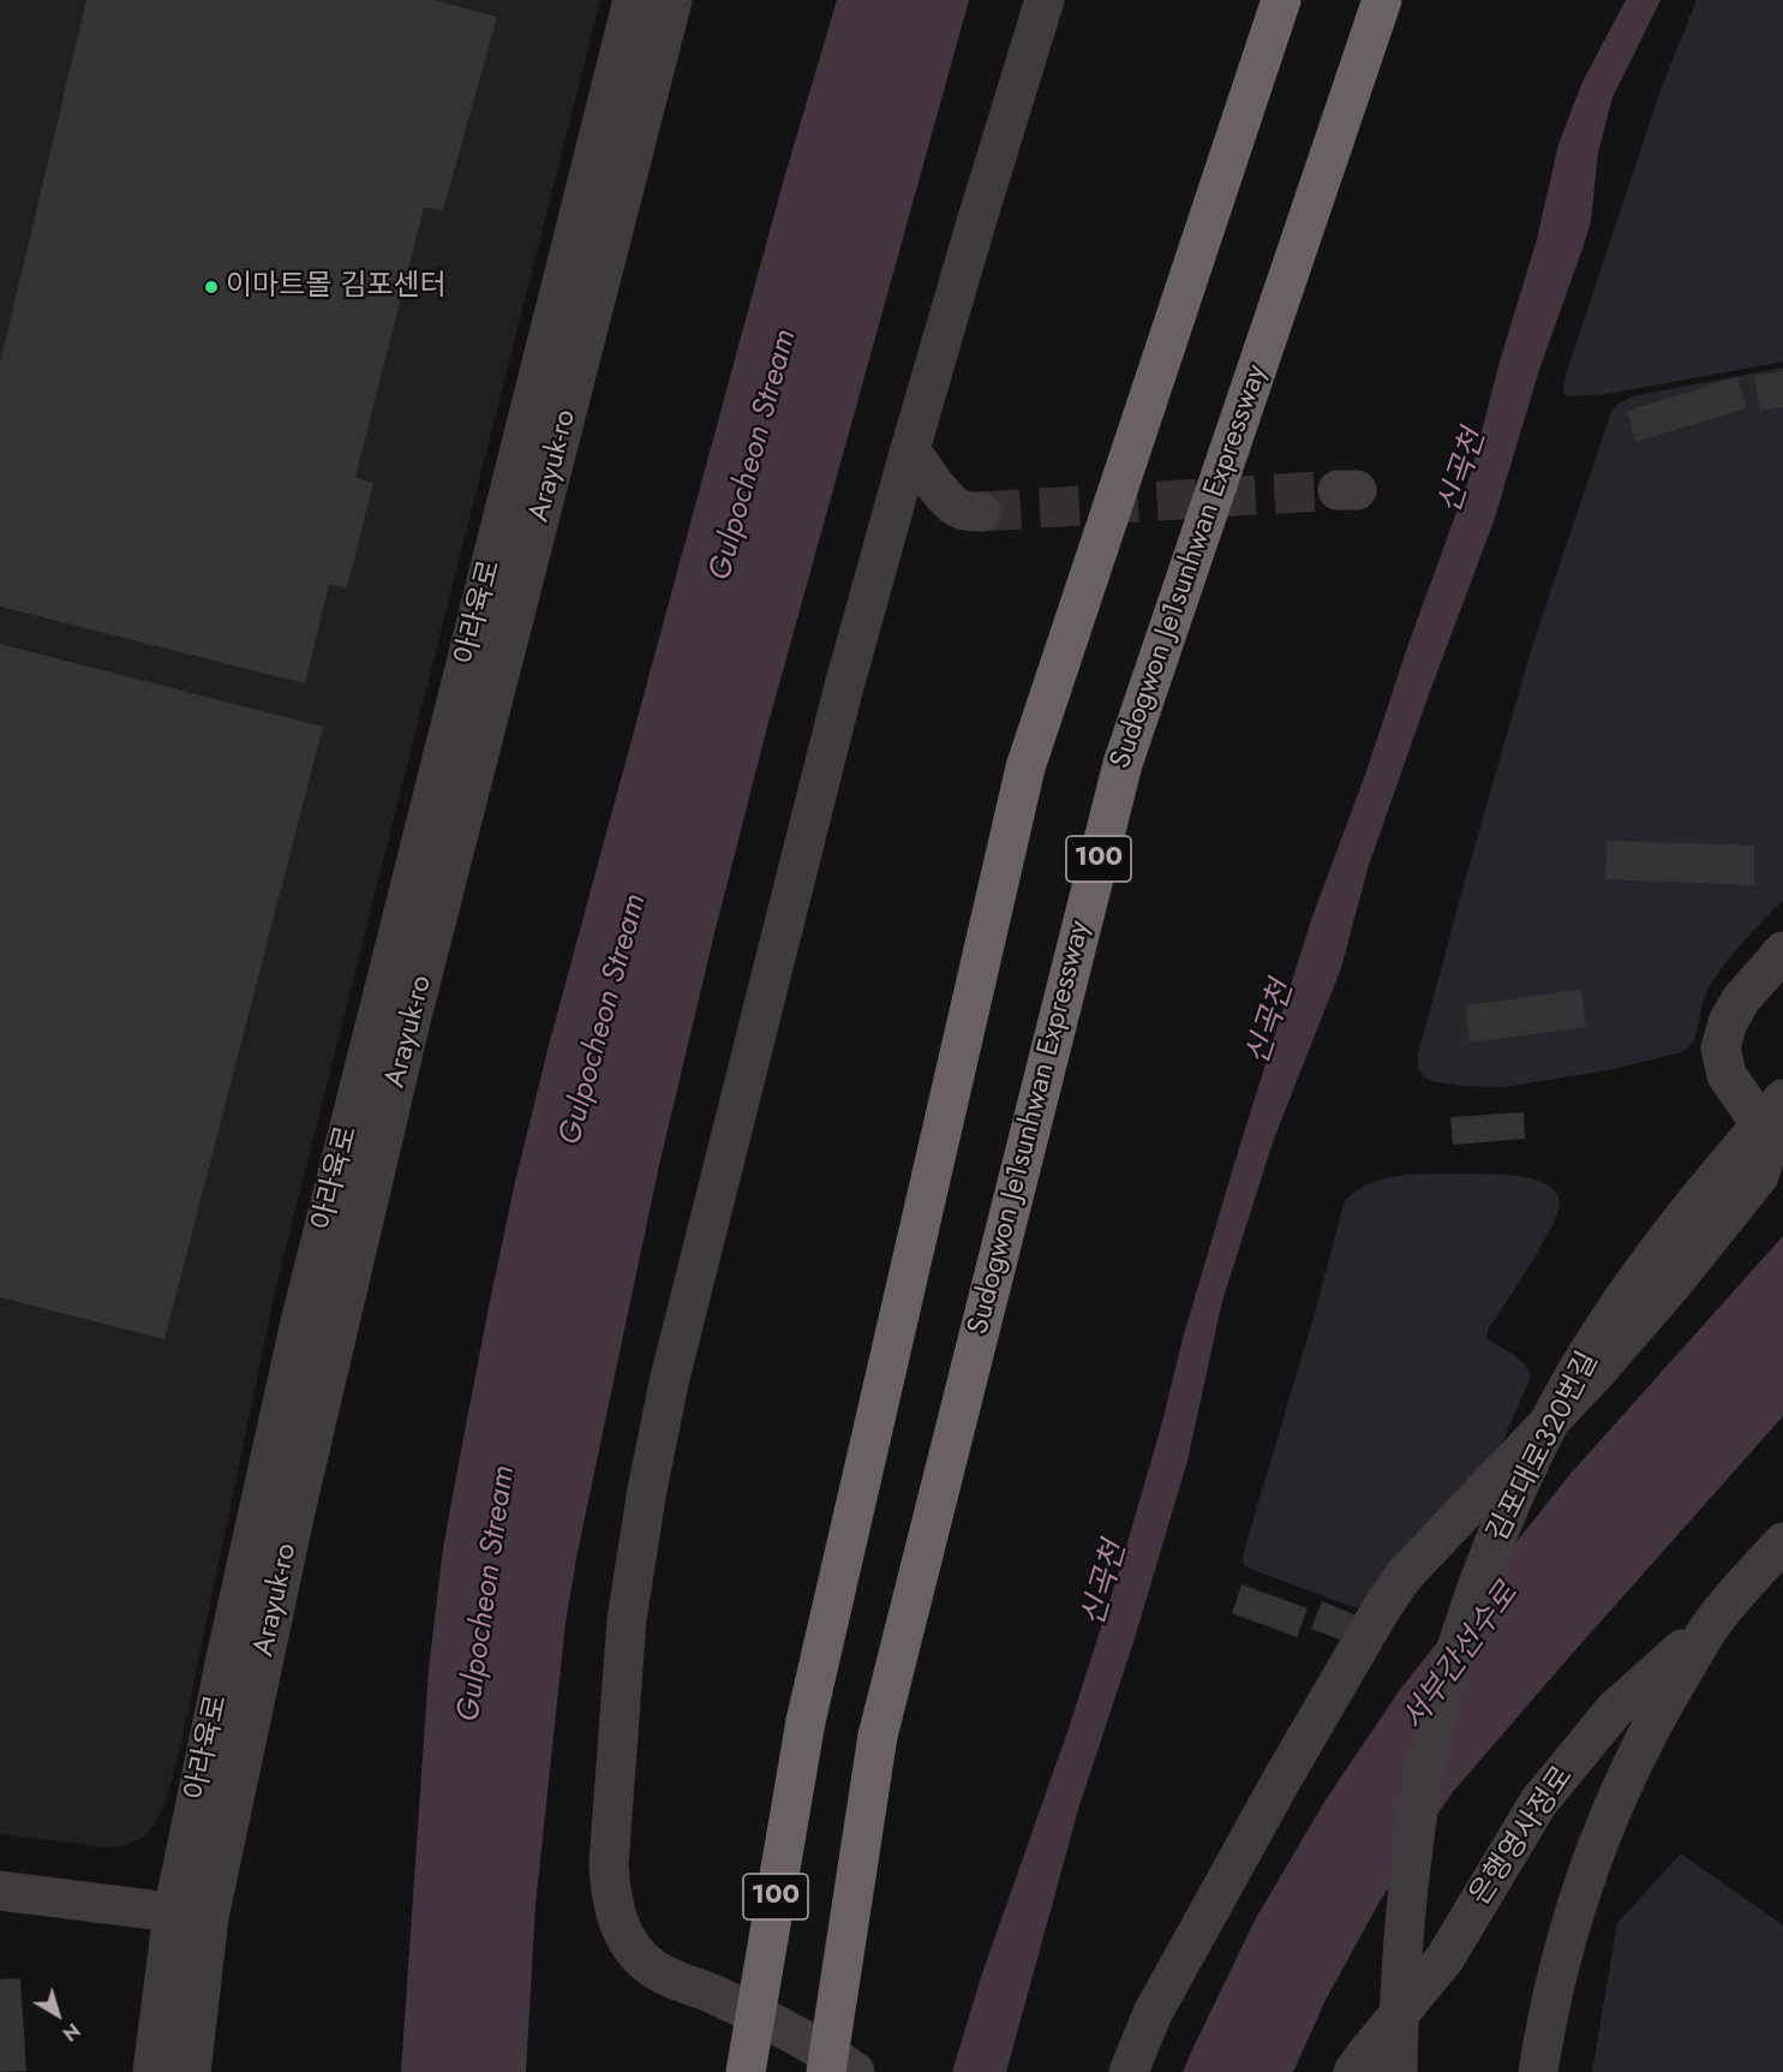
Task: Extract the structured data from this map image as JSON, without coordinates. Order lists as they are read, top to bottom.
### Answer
{
  "streets": {
    "highway": ["Sudogwon Je1sunhwan Expressway", "100"],
    "street": [
      "Arayuk-ro",
      "아라육로",
      "김포대로320번길",
      "은행영사정로"
    ]
  },
  "crossings": [
    ["Arayuk-ro", "아라육로"]
  ],
  "water": ["Gulpocheon Stream", "신곡천", "서부간선수로"],
  "places": ["이마트몰 김포센터"],
  "north": "bottom right"
}
